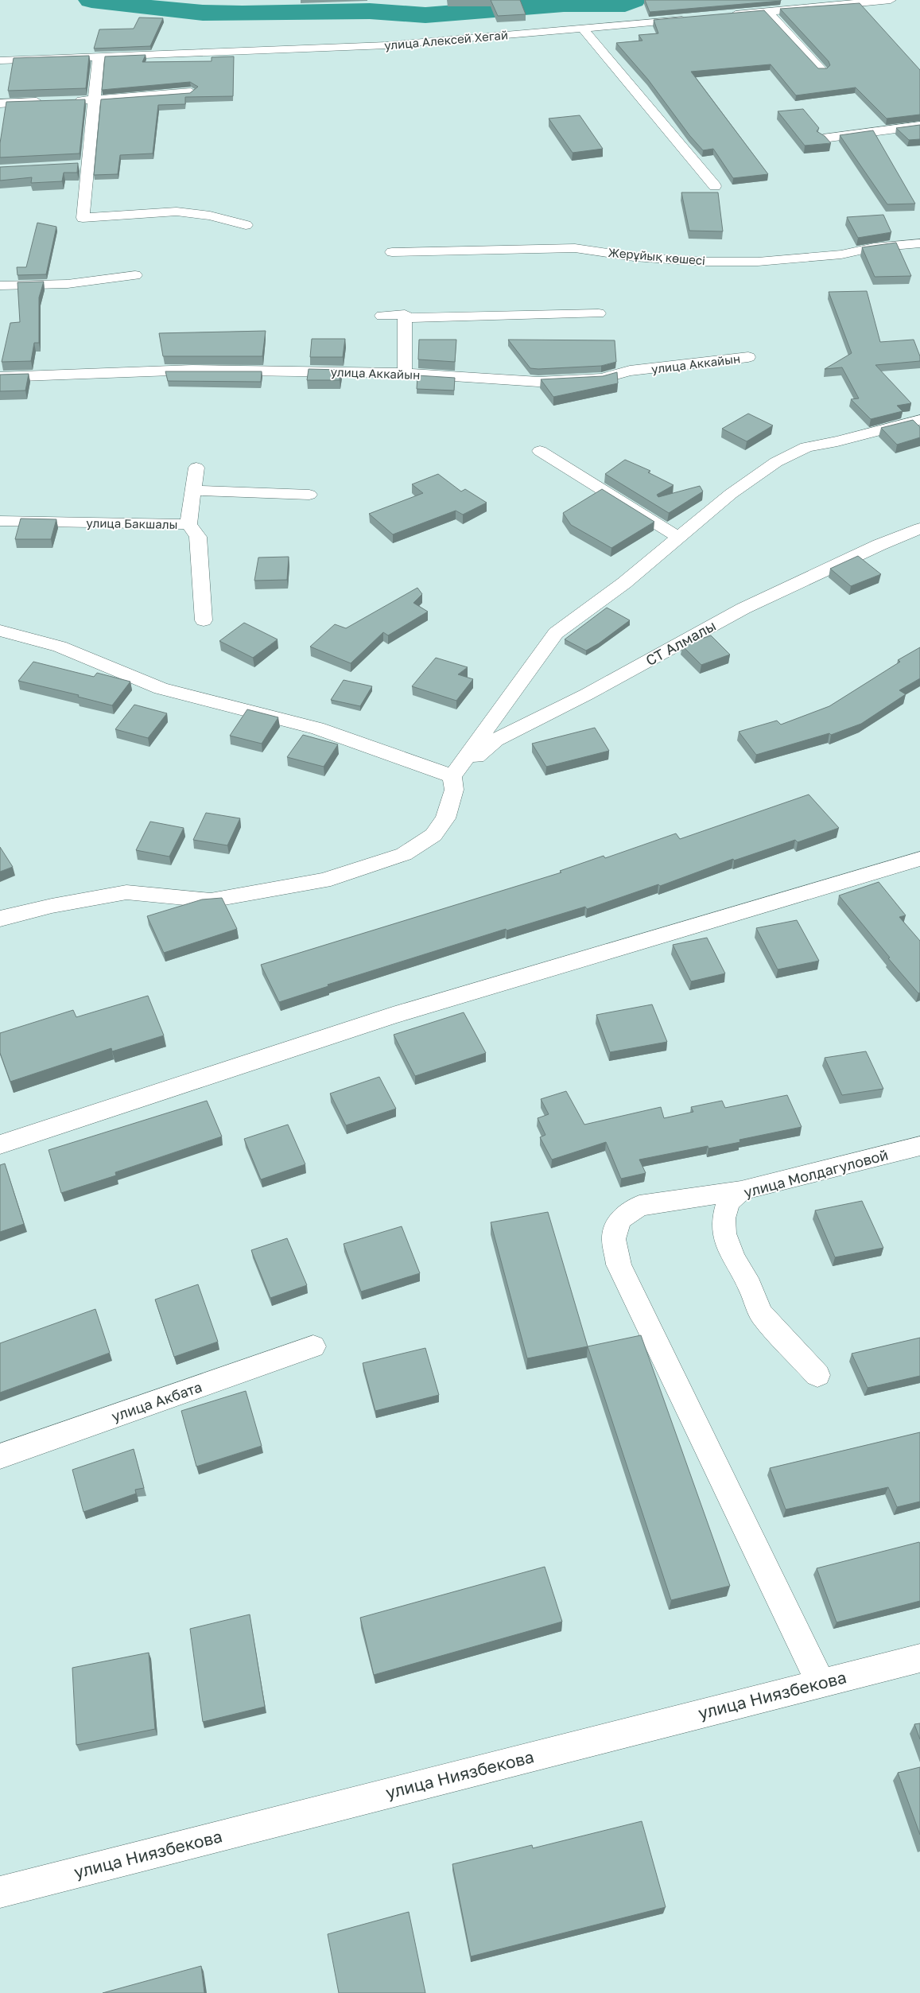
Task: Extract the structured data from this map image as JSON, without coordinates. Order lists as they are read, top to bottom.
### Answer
{
  "streets": {
    "street": [
      "улица Алексей Хегай",
      "Жерұйық көшесі",
      "улица Аккайын",
      "улица Бакшалы",
      "СТ Алмалы",
      "улица Молдагуловой",
      "улица Акбата",
      "улица Ниязбекова"
    ]
  }
}
